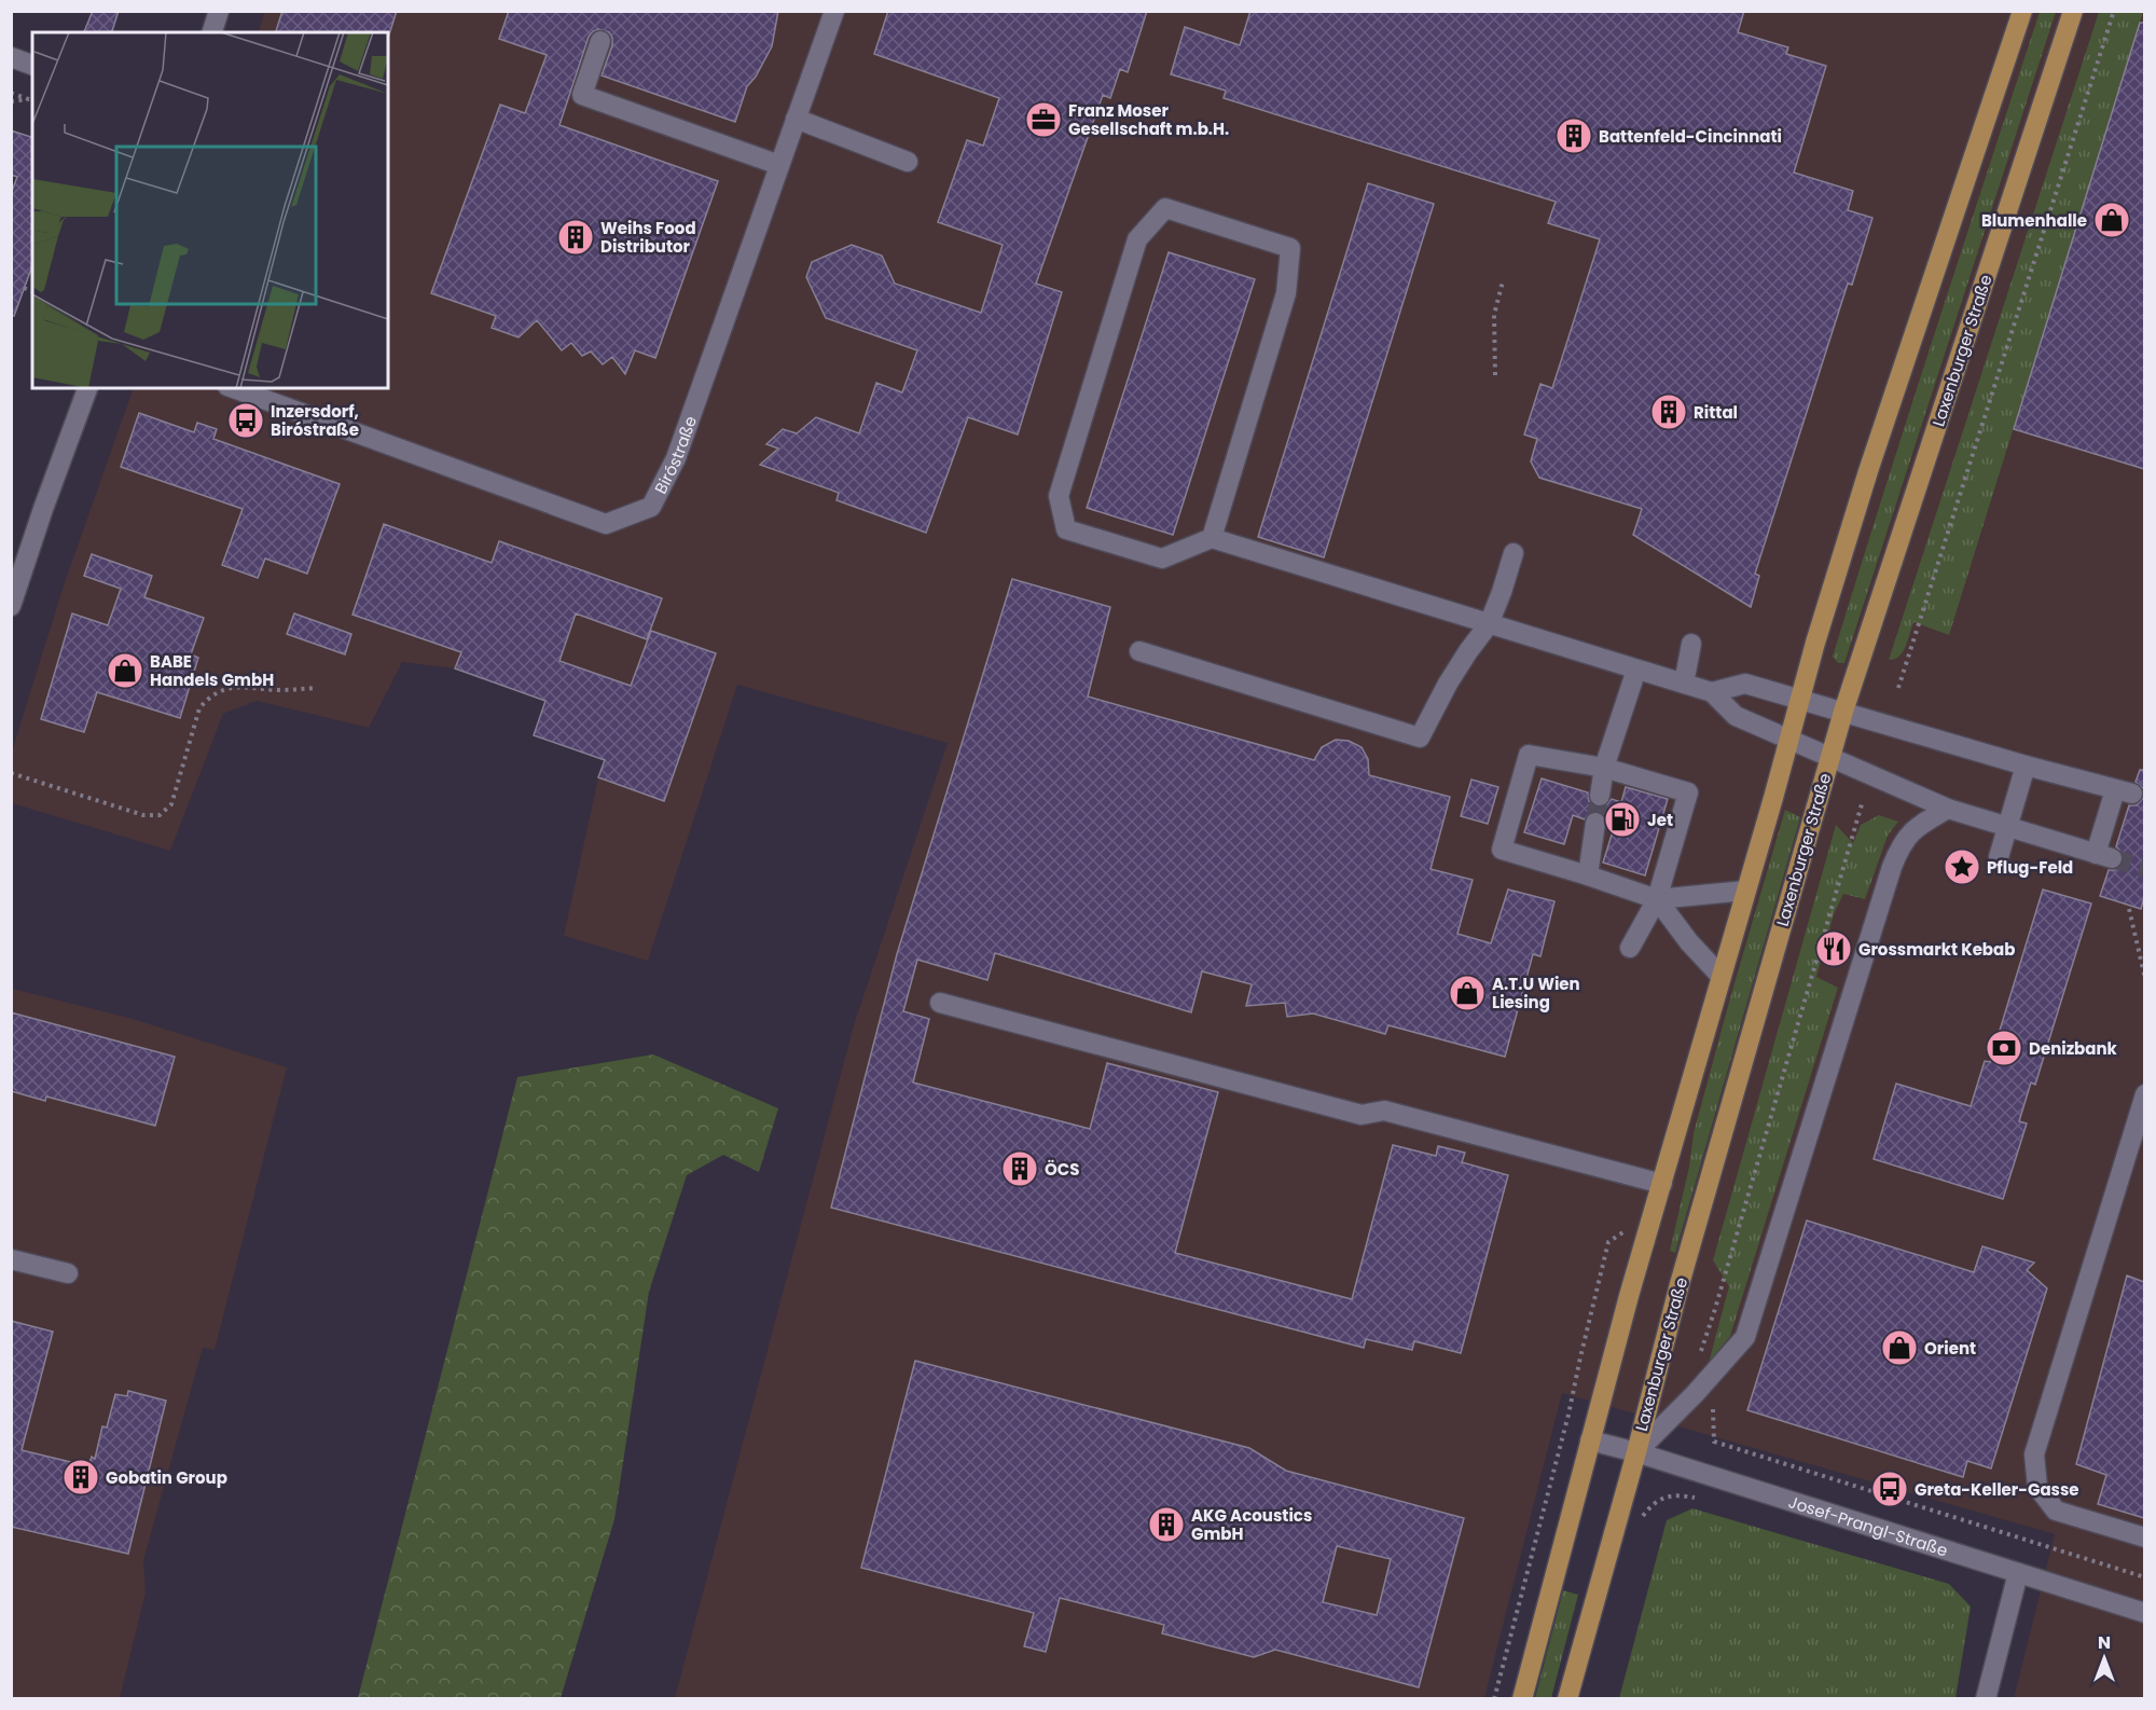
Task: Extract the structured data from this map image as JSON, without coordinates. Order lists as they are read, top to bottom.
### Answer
{
  "streets": {
    "main road": ["Laxenburger Straße"],
    "street": ["Biróstraße", "Josef-Prangl-Straße"]
  },
  "crossings": [
    ["Laxenburger Straße", "Josef-Prangl-Straße"]
  ],
  "places": {
    "office": ["Franz Moser Gesellschaft m.b.H."],
    "building": [
      "Battenfeld-Cincinnati",
      "Weihs Food Distributor",
      "Rittal",
      "ÖCS",
      "Gobatin Group",
      "AKG Acoustics GmbH"
    ],
    "shop": [
      "Blumenhalle",
      "BABE Handels GmbH",
      "A.T.U Wien Liesing",
      "Orient"
    ],
    "bus stop": ["Inzersdorf, Biróstraße", "Greta-Keller-Gasse"],
    "fuel station": ["Jet"],
    "place": ["Pflug-Feld"],
    "restaurant": ["Grossmarkt Kebab"],
    "bank": ["Denizbank"]
  },
  "north": "top"
}
